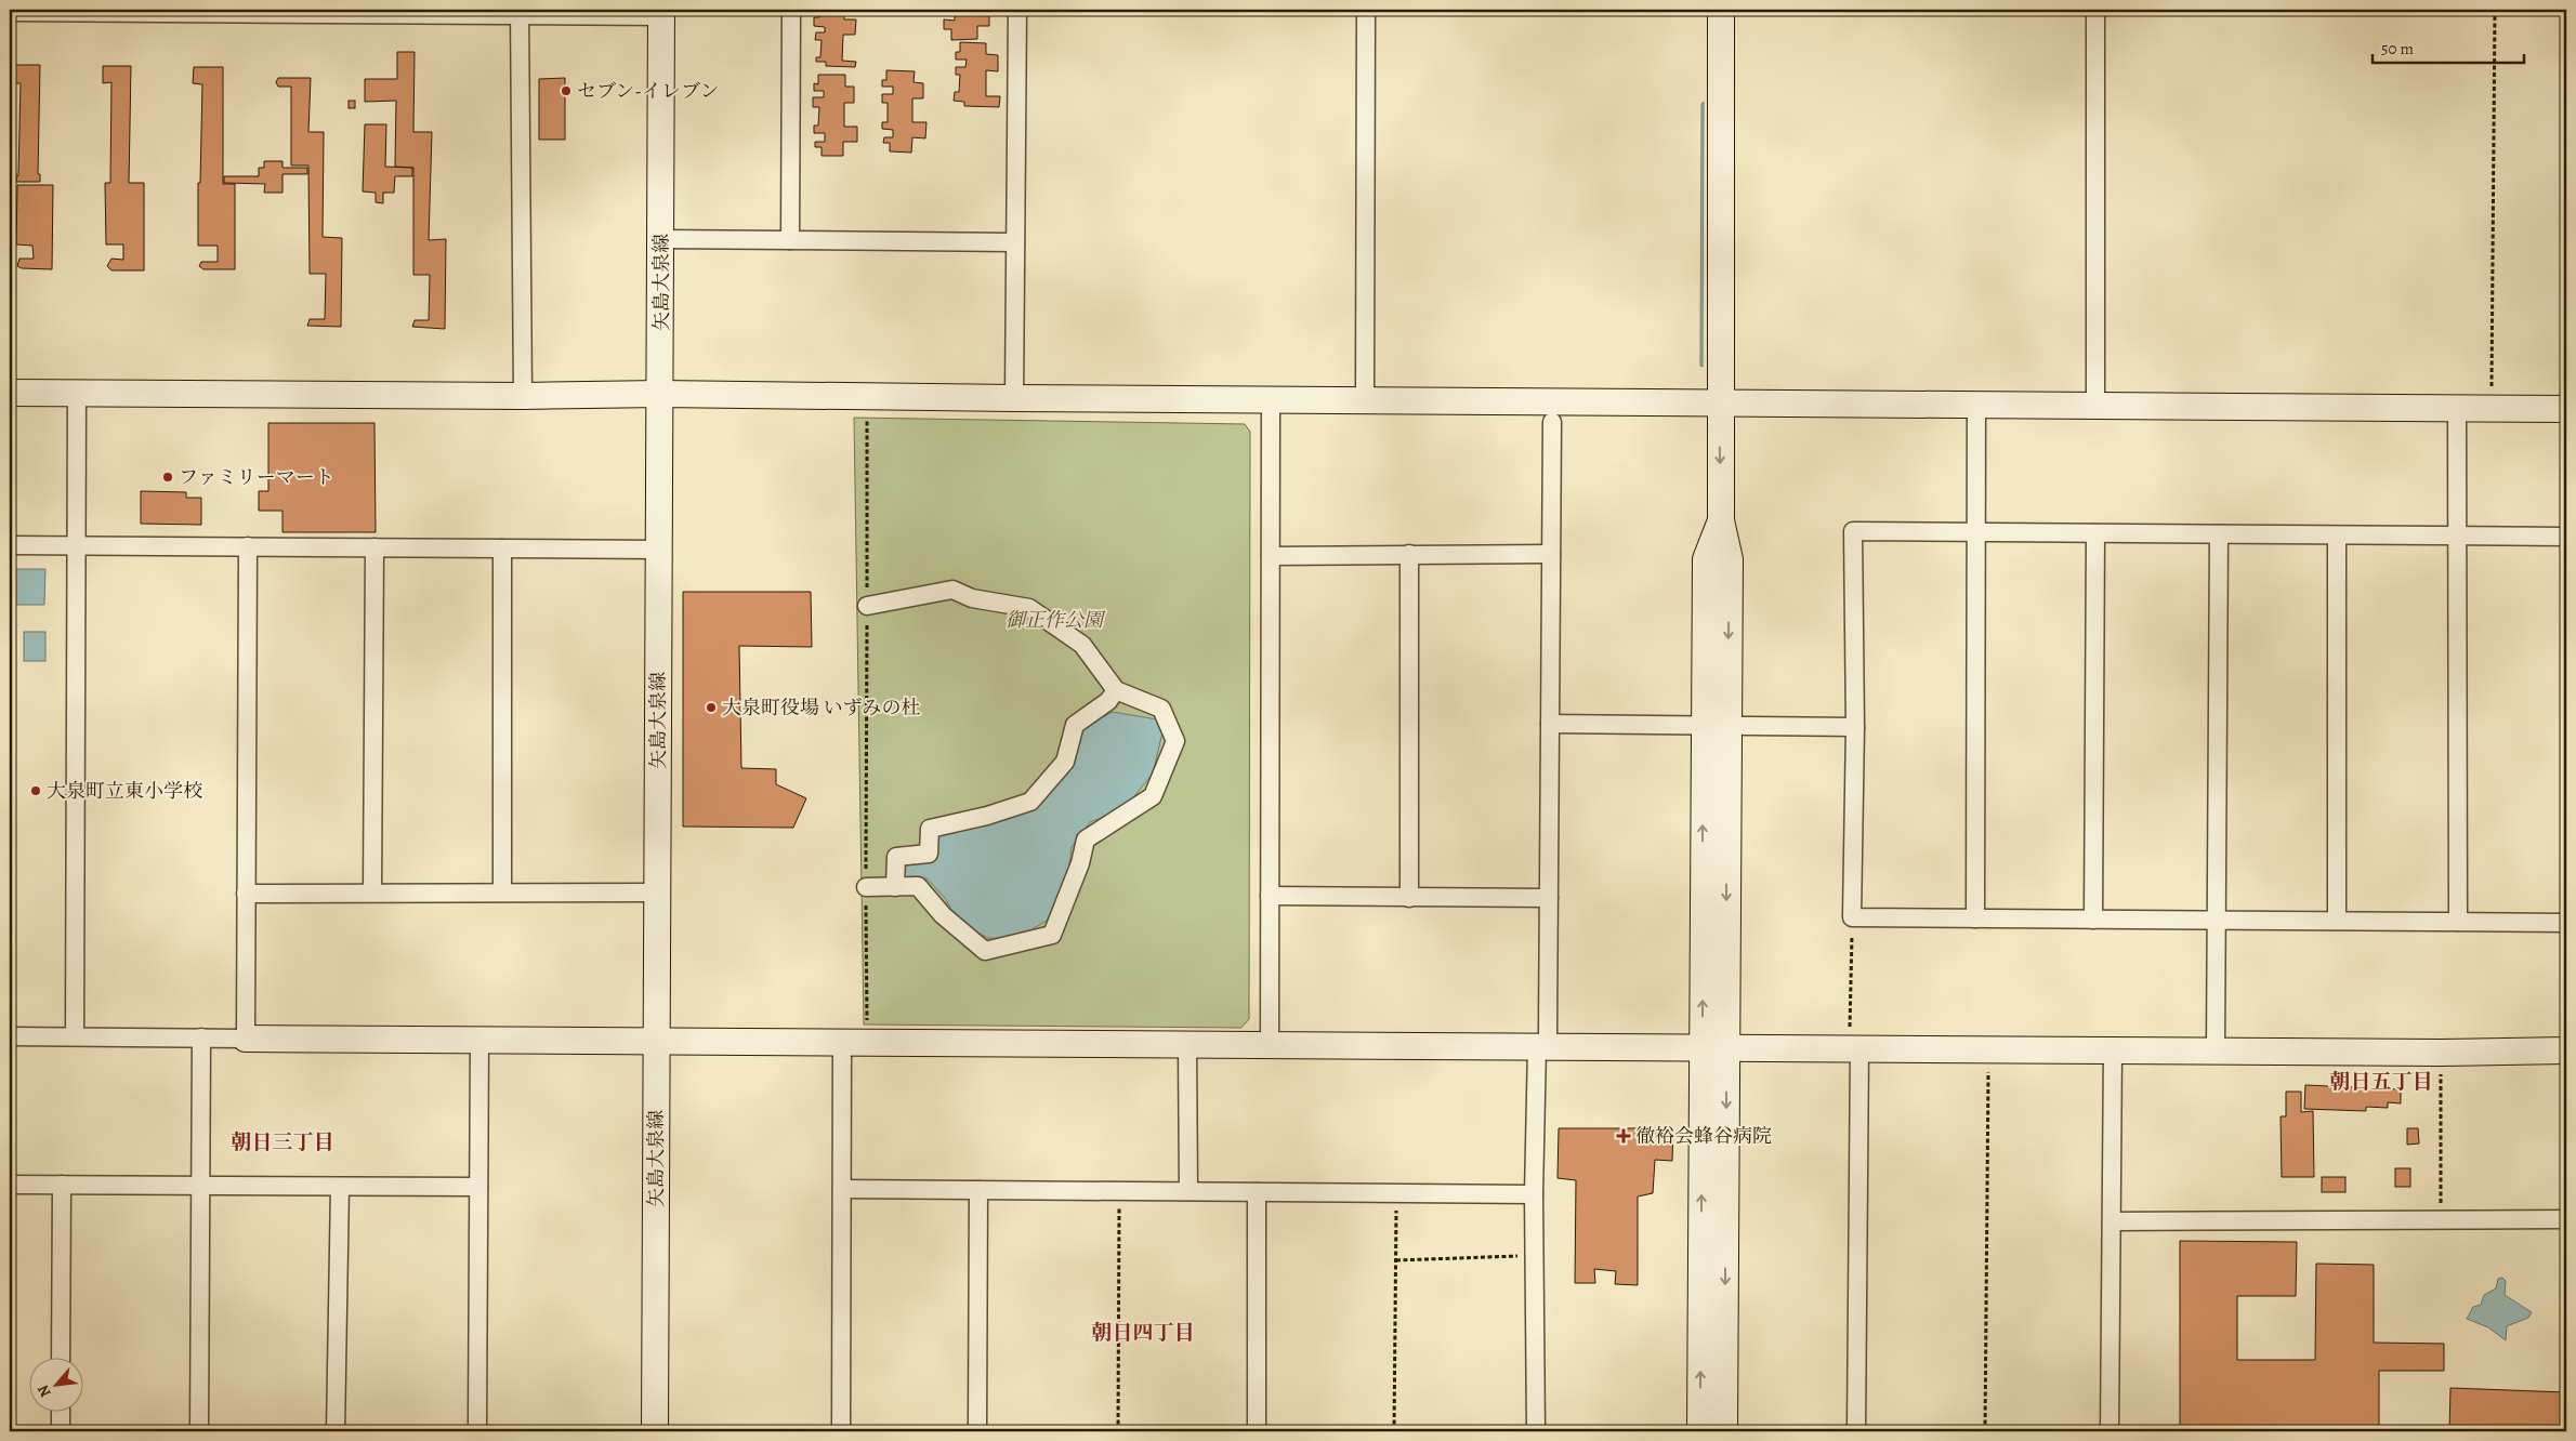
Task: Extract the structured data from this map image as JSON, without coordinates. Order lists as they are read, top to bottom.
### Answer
{
  "streets": {
    "street": ["矢島大泉線"]
  },
  "districts": ["朝日五丁目", "朝日三丁目", "朝日四丁目"],
  "parks": ["御正作公園"],
  "places": {
    "other": [
      "セブン-イレブン",
      "ファミリーマート",
      "大泉町役場 いずみの杜",
      "大泉町立東小学校"
    ],
    "health": ["徹裕会蜂谷病院"]
  },
  "scale_bar": "50 m",
  "north": "bottom left"
}
